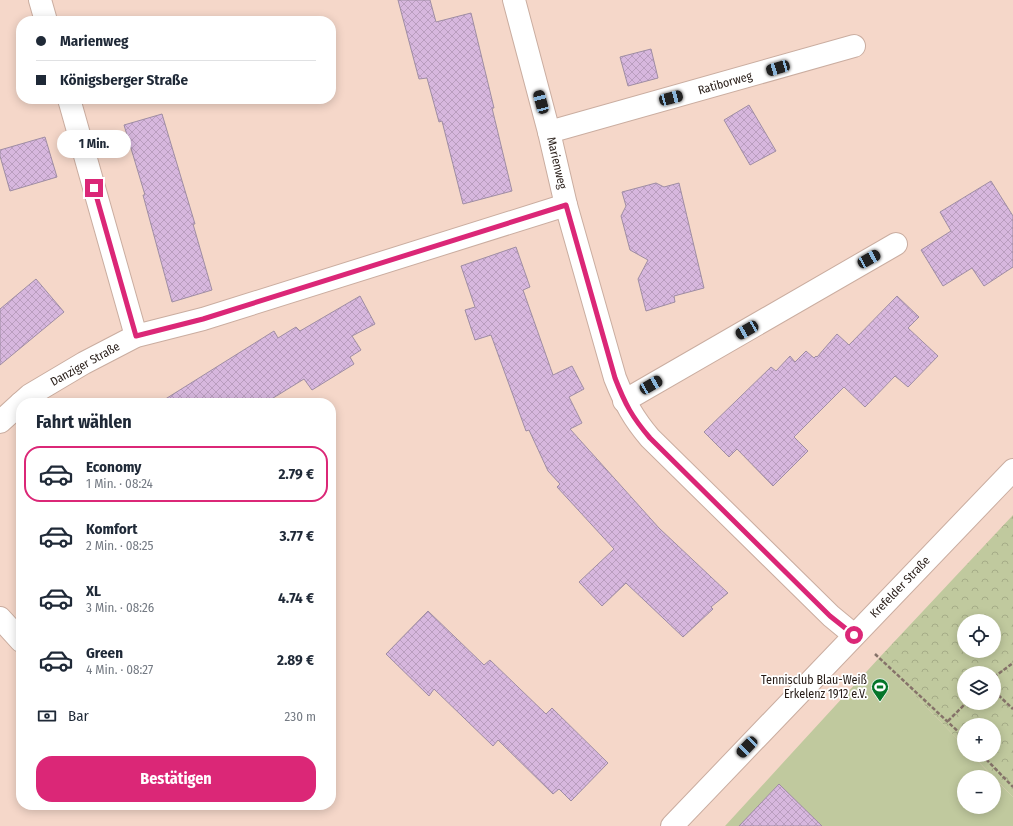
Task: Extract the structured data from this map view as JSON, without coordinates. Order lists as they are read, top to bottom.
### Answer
{
  "streets": {
    "street": [
      "Ratiborweg",
      "Marienweg",
      "Danziger Straße",
      "Krefelder Straße"
    ]
  },
  "crossings": [
    ["Ratiborweg", "Marienweg"],
    ["Marienweg", "Danziger Straße"],
    ["Marienweg", "Krefelder Straße"]
  ],
  "places": {
    "sports": ["Tennisclub Blau-Weiß Erkelenz 1912 e.V."]
  },
  "page": {
    "banner": ["Marienweg", "Königsberger Straße"],
    "bubble": "1 Min.",
    "heading": "Fahrt wählen",
    "list": [
      {
        "name": "Economy",
        "note": "1 Min. · 08:24",
        "value": "2.79 €"
      },
      {
        "name": "Komfort",
        "note": "2 Min. · 08:25",
        "value": "3.77 €"
      },
      {
        "name": "XL",
        "note": "3 Min. · 08:26",
        "value": "4.74 €"
      },
      {
        "name": "Green",
        "note": "4 Min. · 08:27",
        "value": "2.89 €"
      }
    ],
    "map_buttons": ["+", "−"],
    "pay": ["Bar", "230 m"],
    "buttons": "Bestätigen"
  }
}
